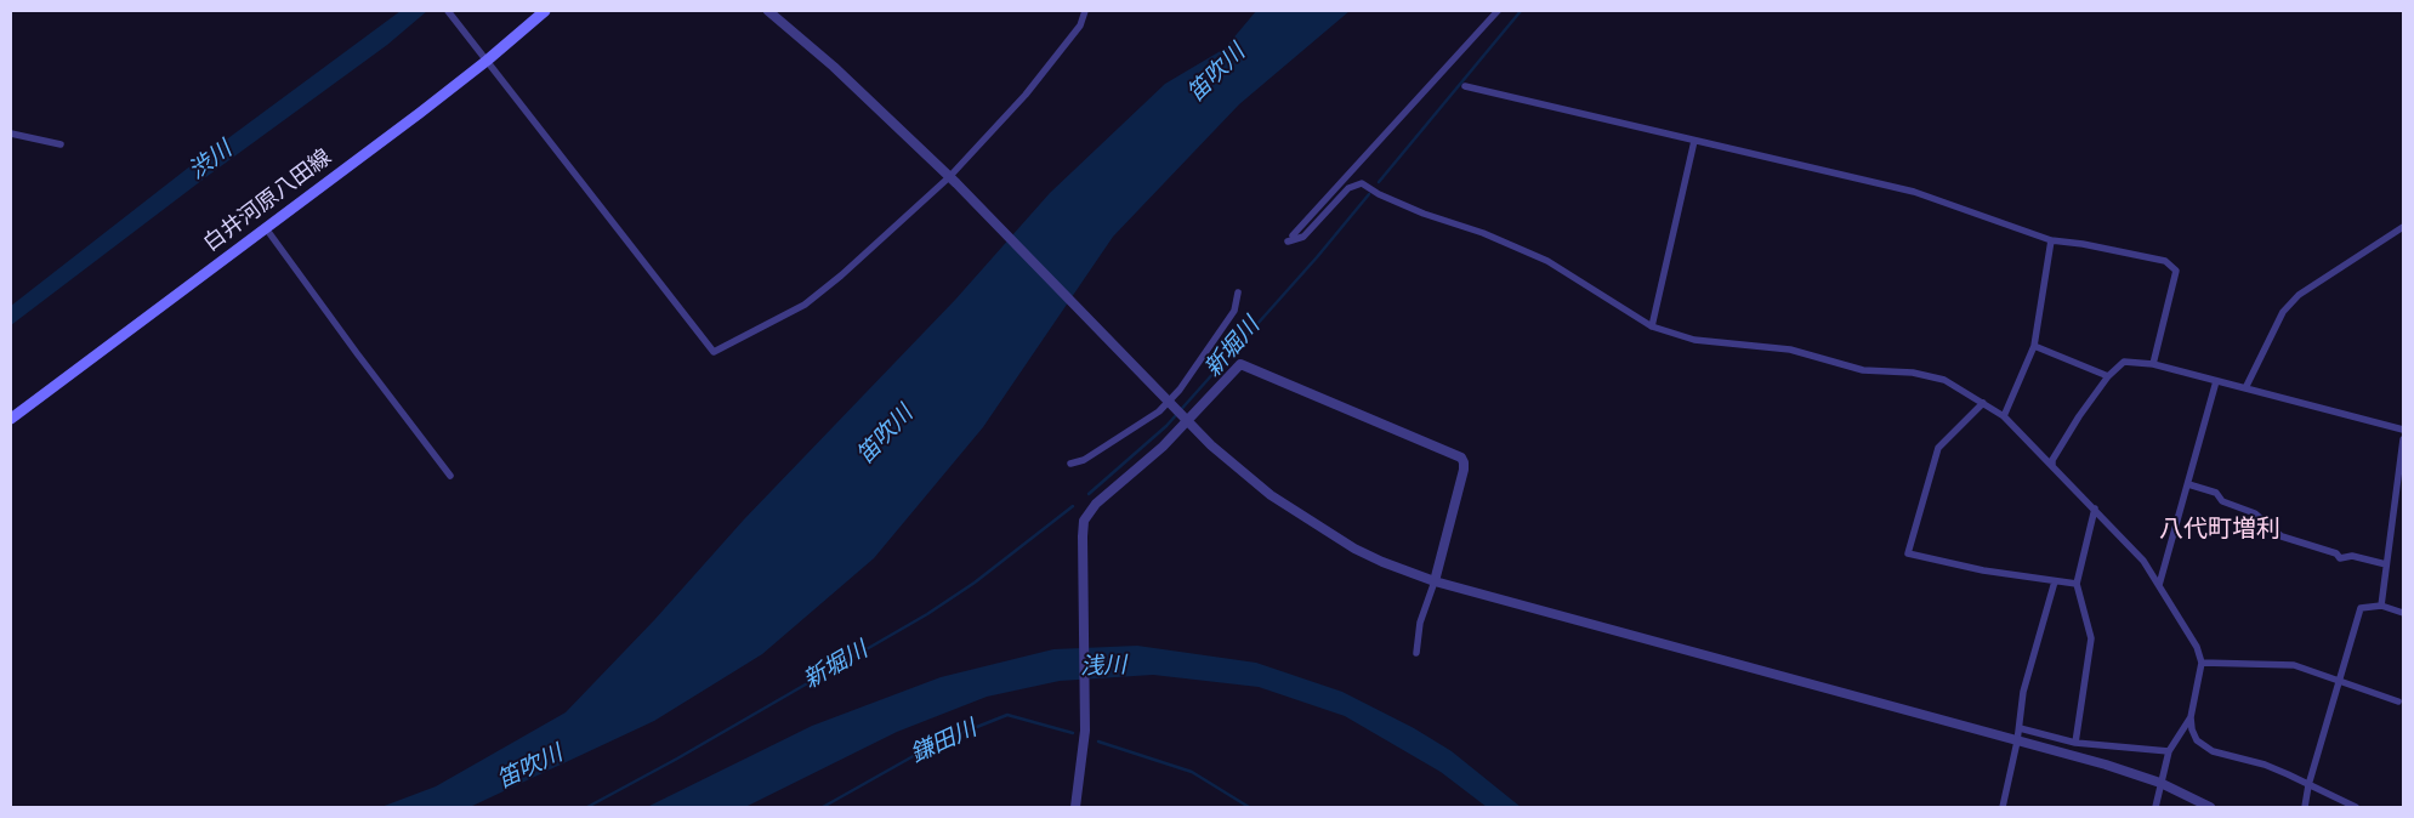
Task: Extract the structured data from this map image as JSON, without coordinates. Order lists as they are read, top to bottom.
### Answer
{
  "streets": {
    "main road": ["白井河原八田線"]
  },
  "districts": ["八代町増利"],
  "water": [
    "笛吹川",
    "渋川",
    "新堀川",
    "浅川",
    "鎌田川"
  ]
}
